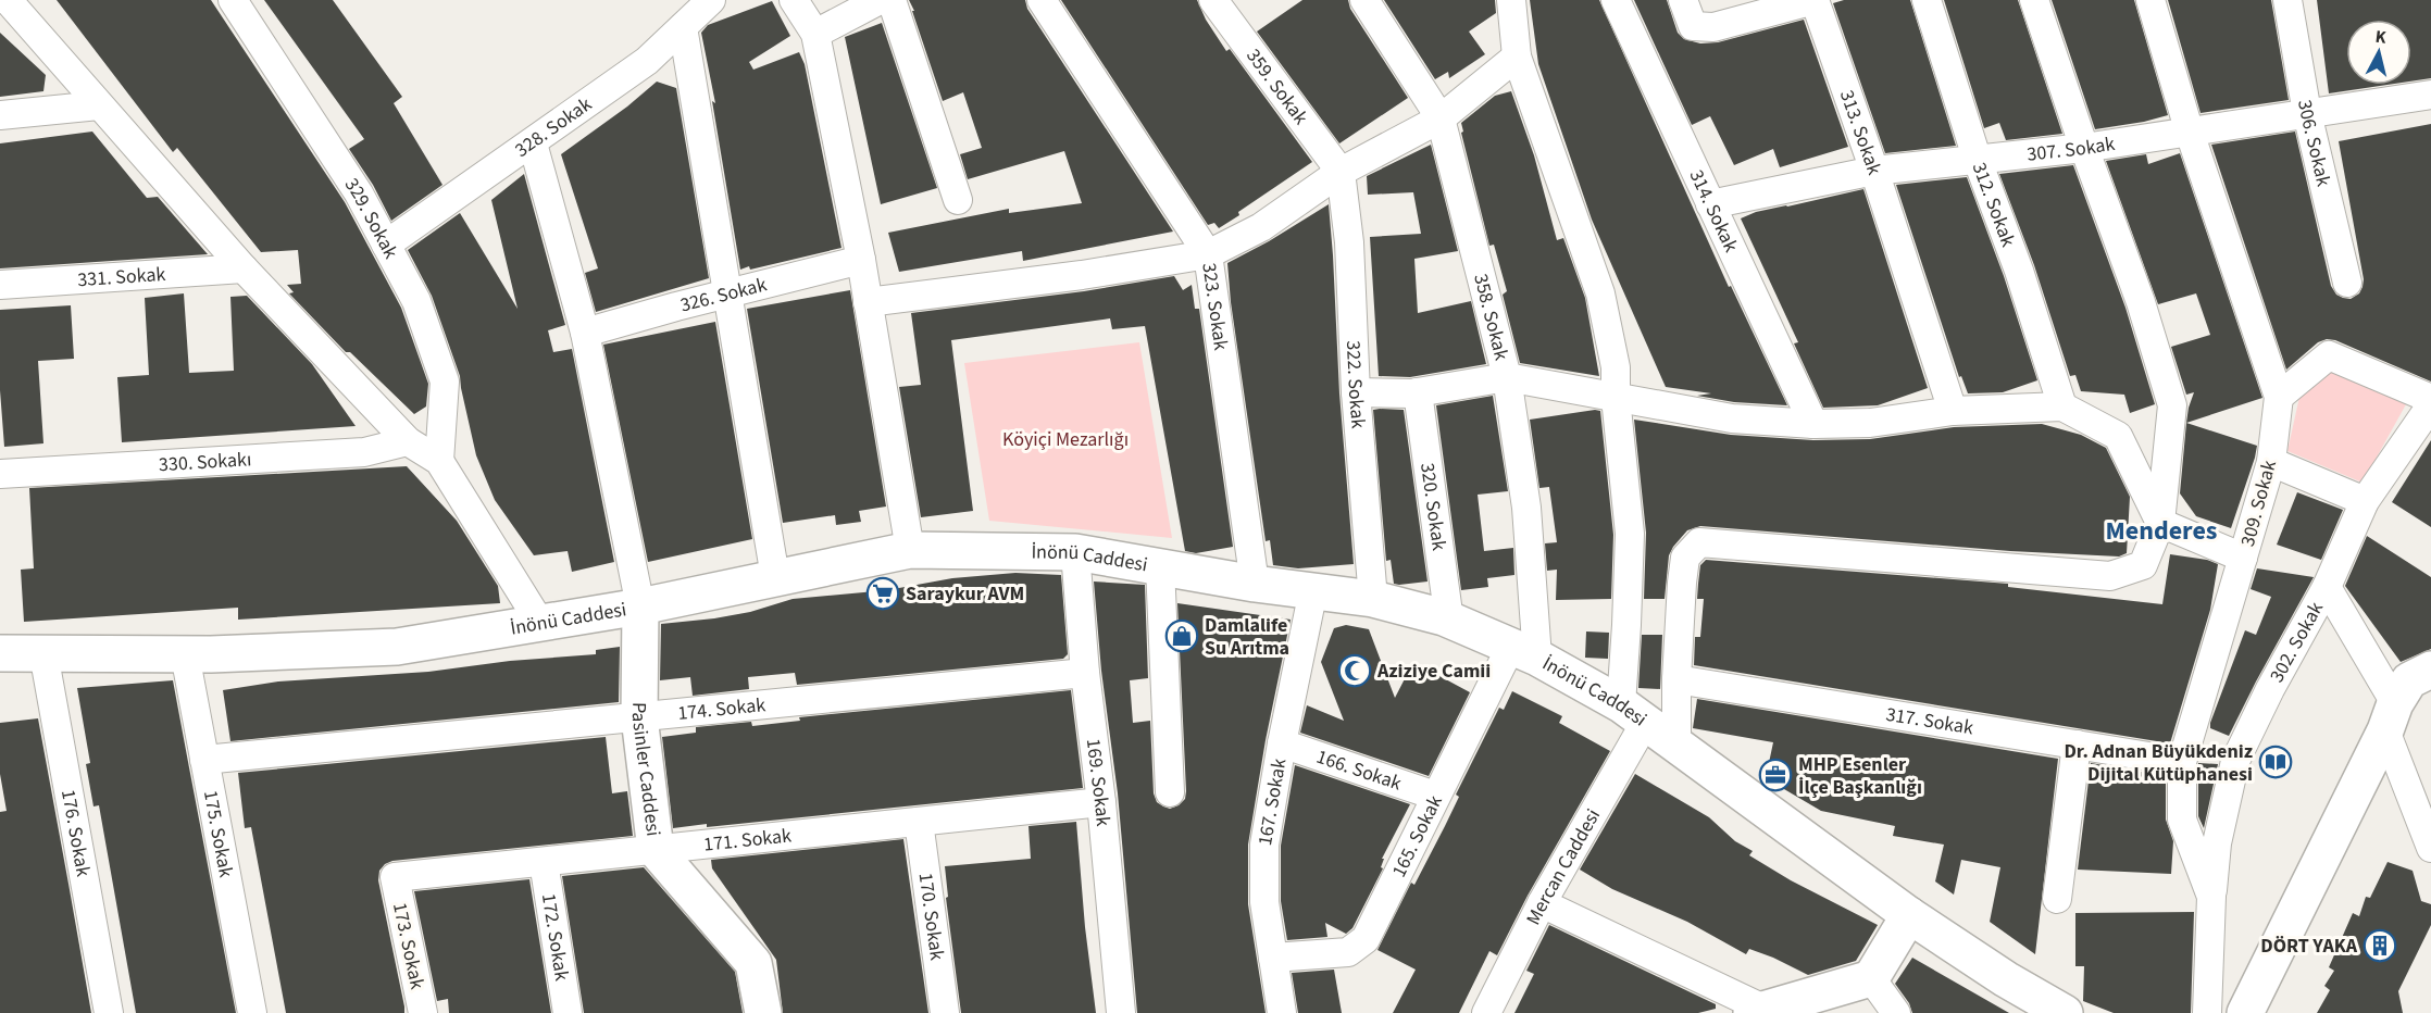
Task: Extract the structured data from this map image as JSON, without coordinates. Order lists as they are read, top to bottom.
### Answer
{
  "streets": {
    "main road": ["İnönü Caddesi", "Pasinler Caddesi"],
    "street": [
      "359. Sokak",
      "328. Sokak",
      "313. Sokak",
      "306. Sokak",
      "307. Sokak",
      "312. Sokak",
      "314. Sokak",
      "329. Sokak",
      "331. Sokak",
      "326. Sokak",
      "323. Sokak",
      "358. Sokak",
      "322. Sokak",
      "330. Sokakı",
      "309. Sokak",
      "320. Sokak",
      "302. Sokak",
      "174. Sokak",
      "317. Sokak",
      "166. Sokak",
      "169. Sokak",
      "167. Sokak",
      "176. Sokak",
      "175. Sokak",
      "165. Sokak",
      "171. Sokak",
      "Mercan Caddesi",
      "170. Sokak",
      "172. Sokak",
      "173. Sokak"
    ]
  },
  "crossings": [
    ["359. Sokak", "322. Sokak"],
    ["328. Sokak", "329. Sokak"],
    ["313. Sokak", "307. Sokak"],
    ["306. Sokak", "307. Sokak"],
    ["307. Sokak", "312. Sokak"],
    ["307. Sokak", "314. Sokak"],
    ["307. Sokak", "309. Sokak"],
    ["323. Sokak", "İnönü Caddesi"],
    ["358. Sokak", "İnönü Caddesi"],
    ["358. Sokak", "165. Sokak"],
    ["322. Sokak", "İnönü Caddesi"],
    ["309. Sokak", "302. Sokak"],
    ["309. Sokak", "317. Sokak"],
    ["320. Sokak", "İnönü Caddesi"],
    ["İnönü Caddesi", "Pasinler Caddesi"],
    ["İnönü Caddesi", "169. Sokak"],
    ["İnönü Caddesi", "167. Sokak"],
    ["İnönü Caddesi", "176. Sokak"],
    ["İnönü Caddesi", "175. Sokak"],
    ["İnönü Caddesi", "165. Sokak"],
    ["İnönü Caddesi", "Mercan Caddesi"],
    ["174. Sokak", "Pasinler Caddesi"],
    ["174. Sokak", "169. Sokak"],
    ["174. Sokak", "175. Sokak"],
    ["Pasinler Caddesi", "171. Sokak"],
    ["166. Sokak", "167. Sokak"],
    ["166. Sokak", "165. Sokak"],
    ["169. Sokak", "171. Sokak"],
    ["167. Sokak", "165. Sokak"],
    ["171. Sokak", "170. Sokak"],
    ["171. Sokak", "172. Sokak"],
    ["171. Sokak", "173. Sokak"]
  ],
  "districts": ["Menderes"],
  "parks": ["Köyiçi Mezarlığı"],
  "places": {
    "supermarket": ["Saraykur AVM"],
    "shop": ["Damlalife Su Arıtma"],
    "mosque": ["Aziziye Camii"],
    "library": ["Dr. Adnan Büyükdeniz Dijital Kütüphanesi"],
    "office": ["MHP Esenler İlçe Başkanlığı"],
    "building": ["DÖRT YAKA"]
  },
  "north": "top"
}
